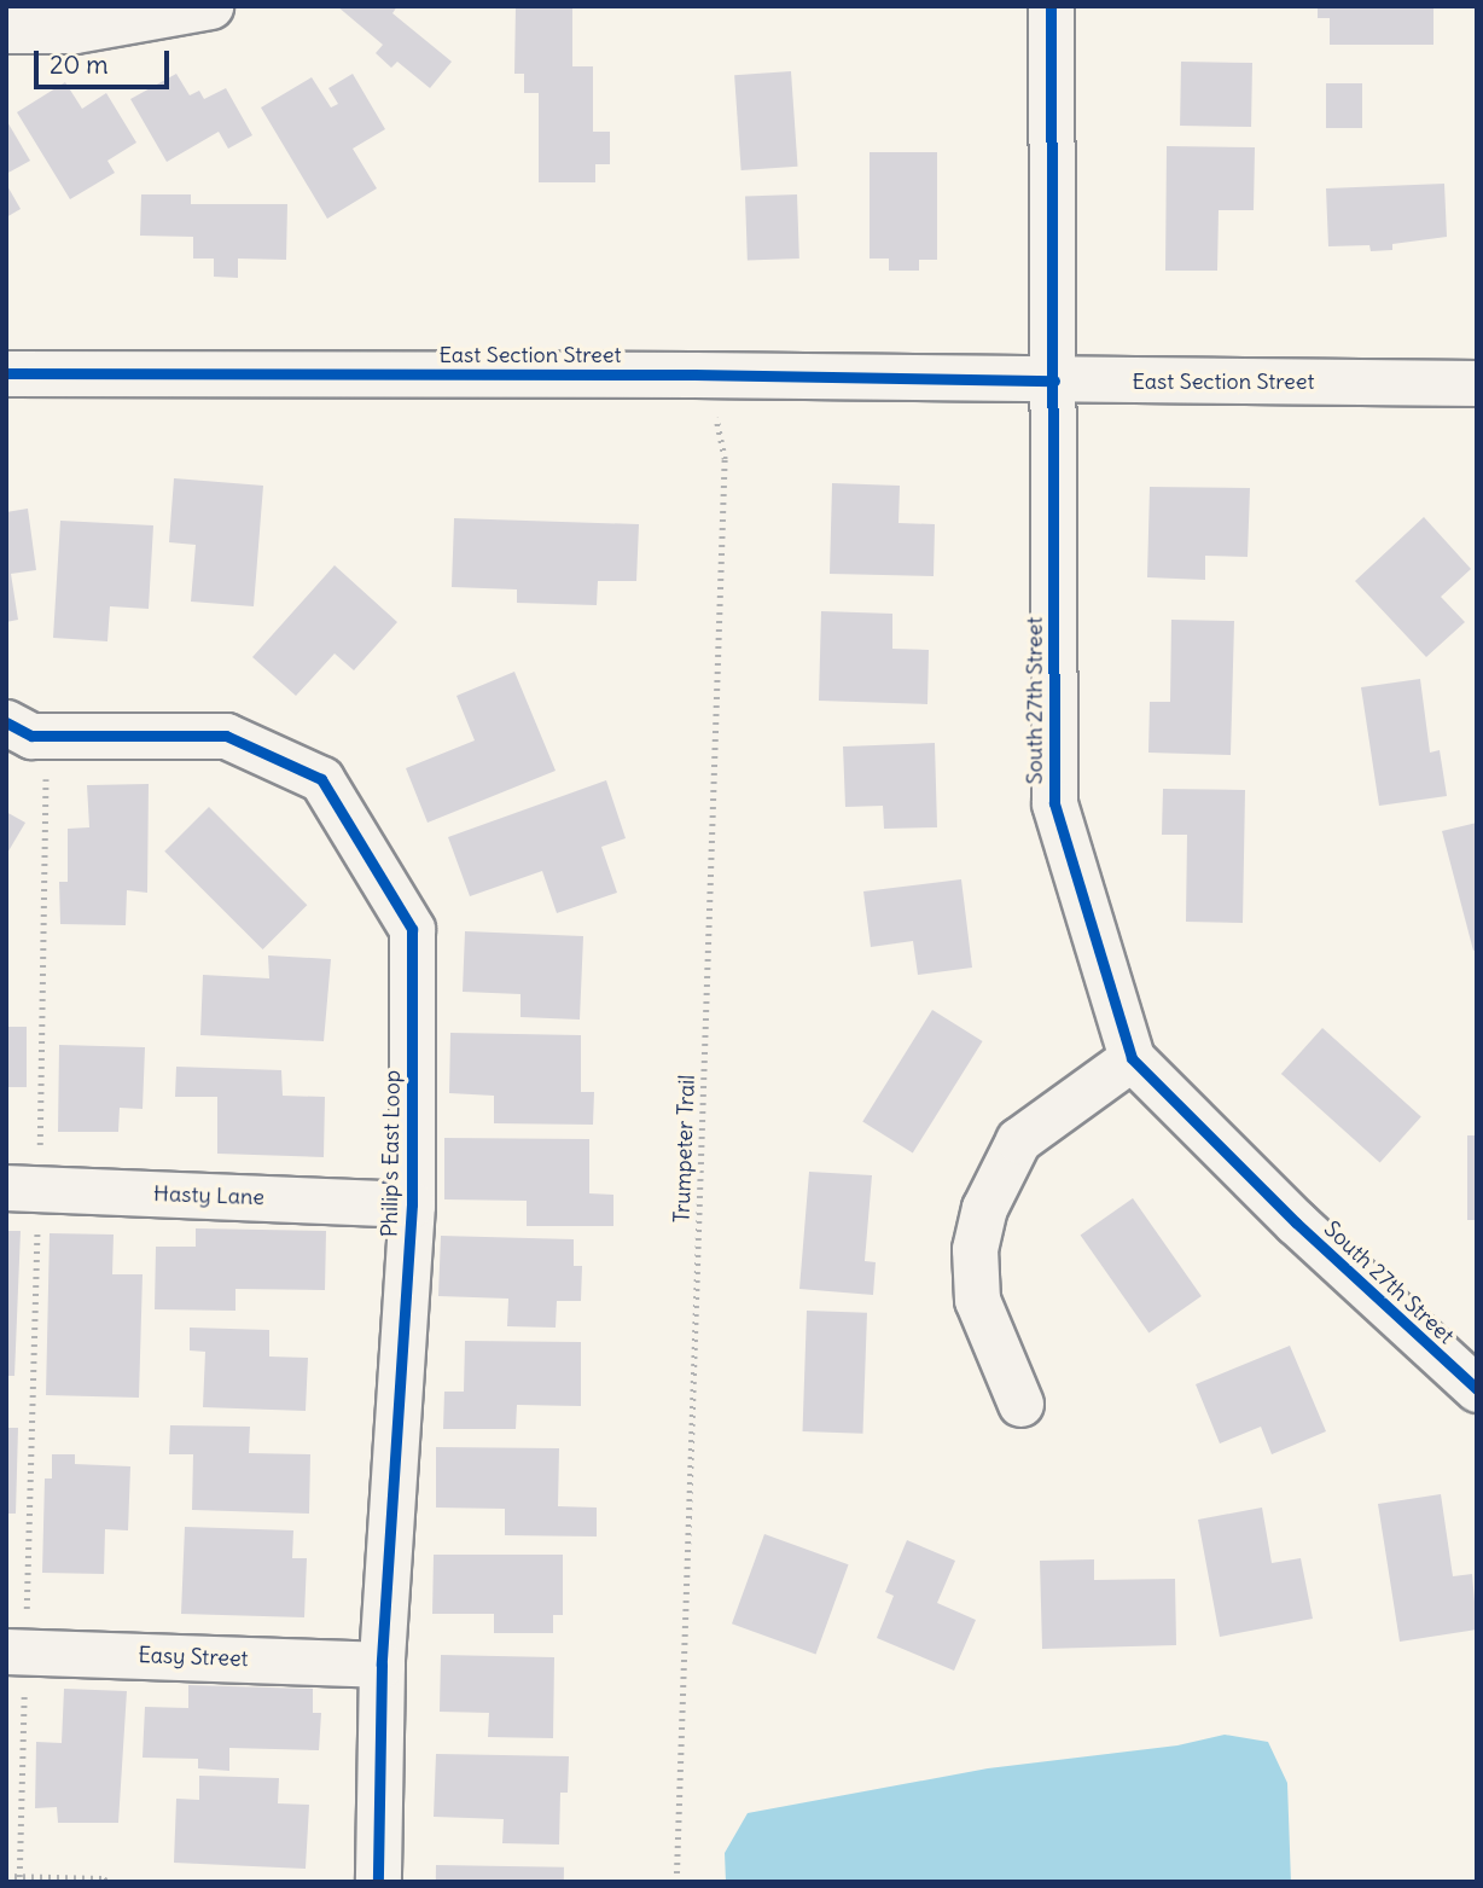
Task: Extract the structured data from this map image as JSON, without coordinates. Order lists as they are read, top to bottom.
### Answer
{
  "streets": {
    "street": [
      "East Section Street",
      "South 27th Street",
      "Philip's East Loop",
      "Hasty Lane",
      "Easy Street"
    ],
    "path": ["Trumpeter Trail"]
  },
  "crossings": [
    ["East Section Street", "South 27th Street"],
    ["Philip's East Loop", "Hasty Lane"],
    ["Philip's East Loop", "Easy Street"]
  ],
  "scale_bar": "20 m"
}
